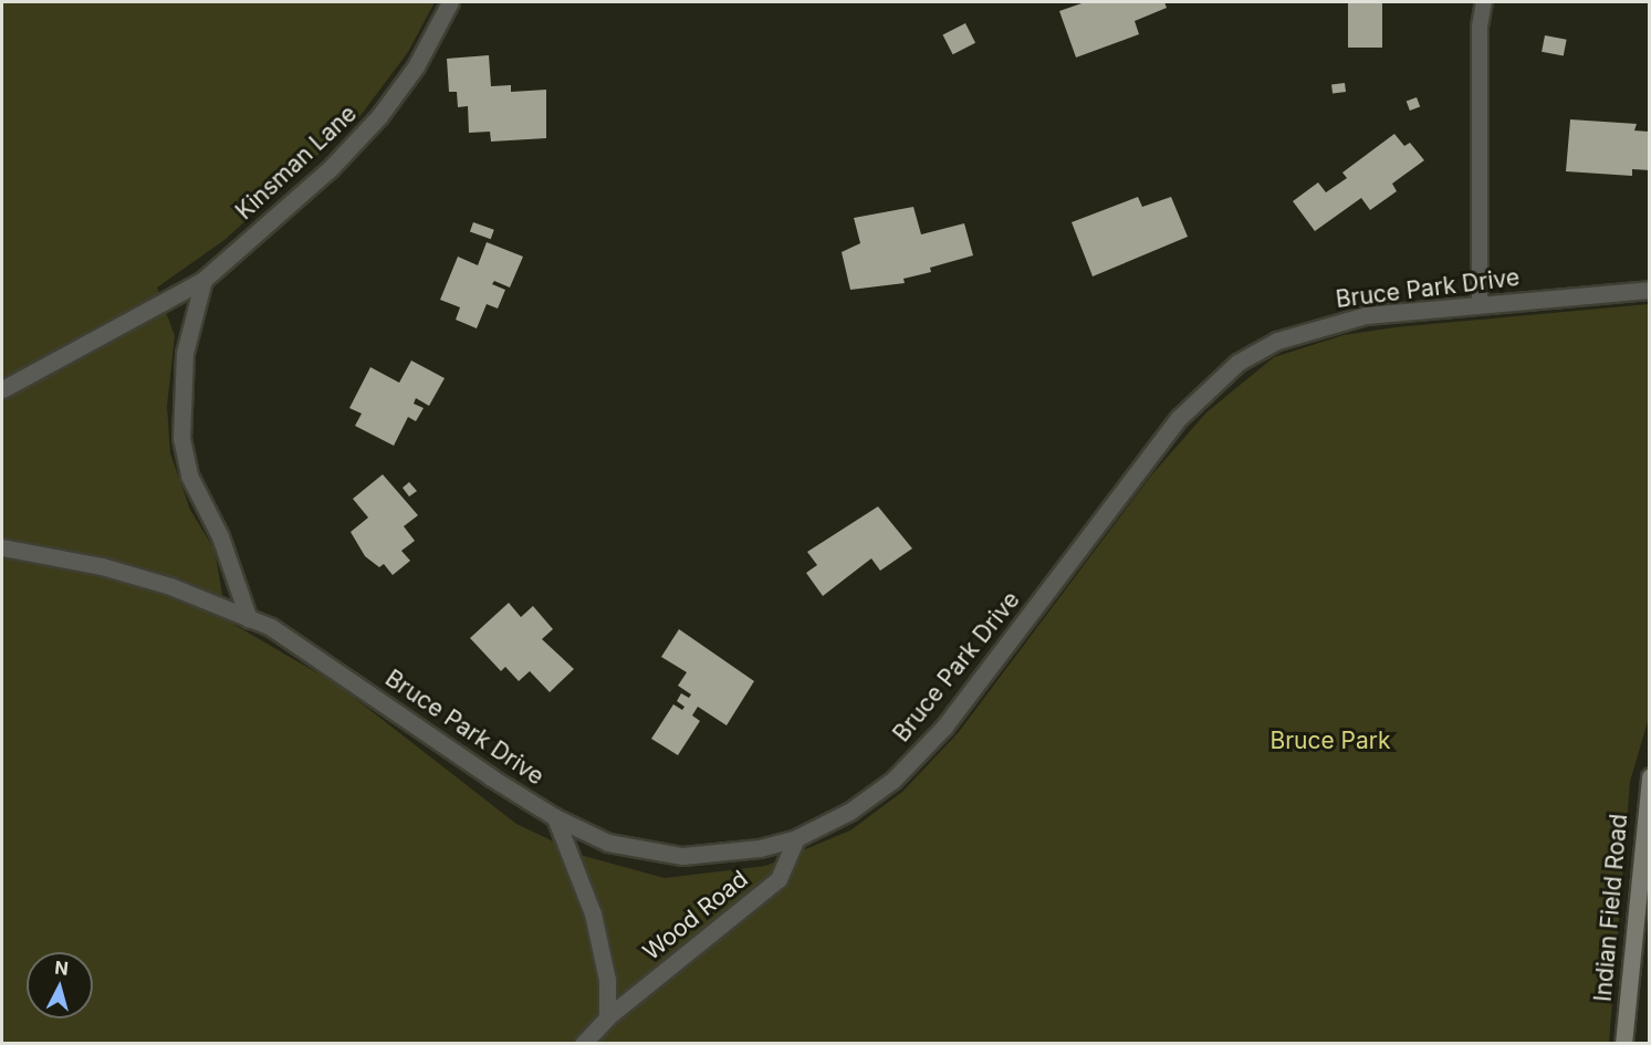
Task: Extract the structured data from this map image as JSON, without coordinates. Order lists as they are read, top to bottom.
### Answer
{
  "streets": {
    "main road": ["Indian Field Road"],
    "street": ["Kinsman Lane", "Bruce Park Drive", "Wood Road"]
  },
  "crossings": [
    ["Bruce Park Drive", "Wood Road"]
  ],
  "parks": ["Bruce Park"],
  "north": "top"
}
